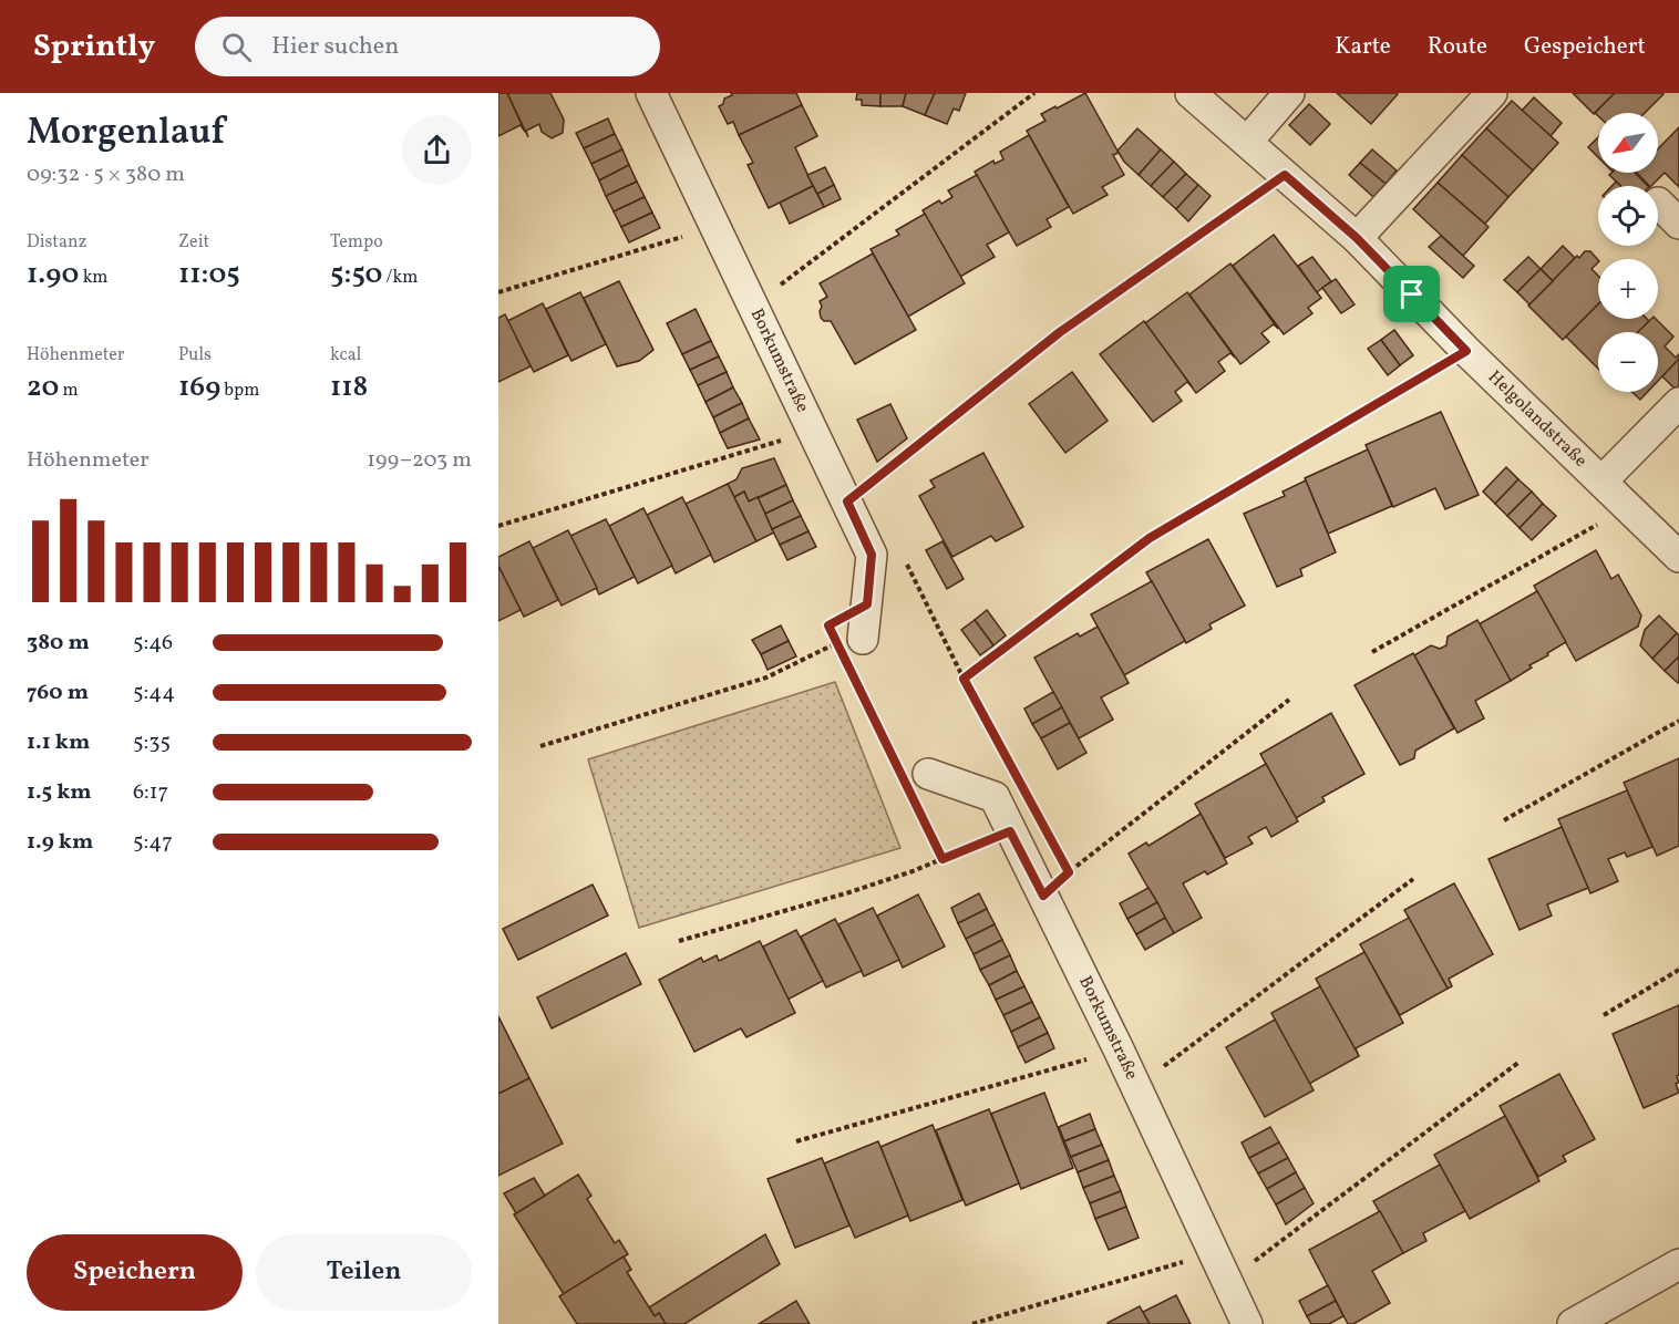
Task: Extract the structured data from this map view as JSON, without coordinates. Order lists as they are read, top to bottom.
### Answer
{
  "streets": {
    "street": ["Borkumstraße", "Helgolandstraße"]
  },
  "north": "bottom left",
  "page": {
    "header": "Sprintly",
    "search": "Hier suchen",
    "nav": ["Karte", "Route", "Gespeichert"],
    "heading": ["Morgenlauf", "09:32 · 5 × 380 m"],
    "map_buttons": ["+", "−"],
    "stats": [
      ["Distanz", "1.90 km"],
      ["Zeit", "11:05"],
      ["Tempo", "5:50 /km"],
      ["Höhenmeter", "20 m"],
      ["Puls", "169 bpm"],
      ["kcal", "118"]
    ],
    "chart": ["Höhenmeter", "199–203 m"],
    "list": [
      {
        "name": "380 m",
        "note": "5:46"
      },
      {
        "name": "760 m",
        "note": "5:44"
      },
      {
        "name": "1.1 km",
        "note": "5:35"
      },
      {
        "name": "1.5 km",
        "note": "6:17"
      },
      {
        "name": "1.9 km",
        "note": "5:47"
      }
    ],
    "buttons": ["Speichern", "Teilen"]
  }
}
